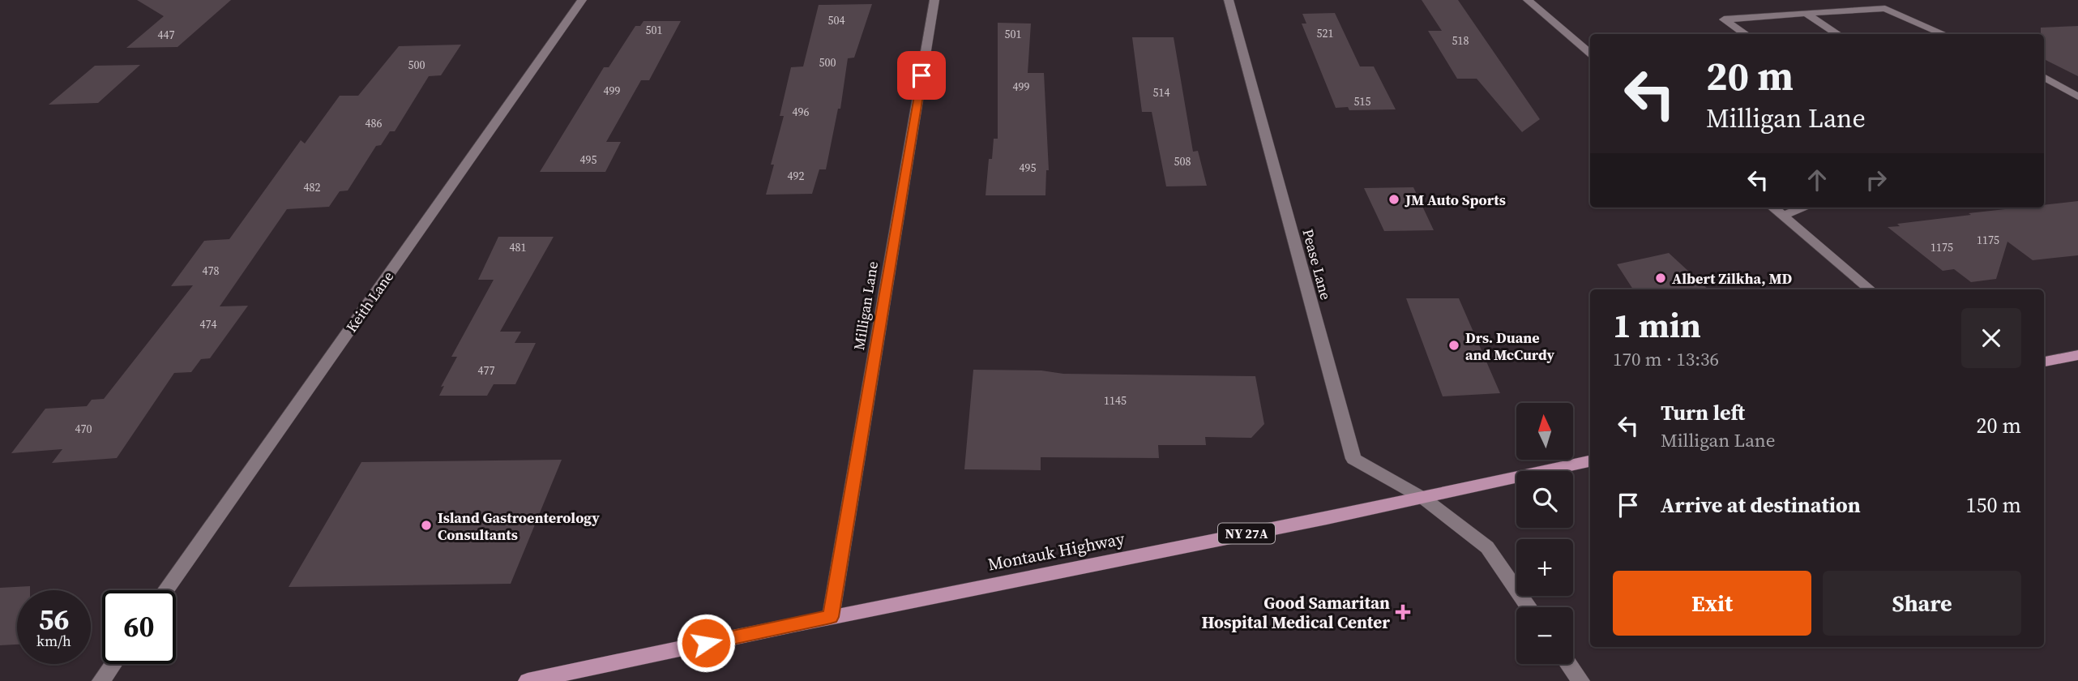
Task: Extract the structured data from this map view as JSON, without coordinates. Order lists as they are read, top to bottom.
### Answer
{
  "streets": {
    "main road": ["NY 27A", "Montauk Highway"],
    "street": ["Pease Lane", "Keith Lane", "Milligan Lane"]
  },
  "crossings": [
    ["Pease Lane", "Montauk Highway"],
    ["Milligan Lane", "Montauk Highway"]
  ],
  "places": {
    "other": [
      "JM Auto Sports",
      "Albert Zilkha, MD",
      "Drs. Duane and McCurdy",
      "Island Gastroenterology Consultants"
    ],
    "health": ["Good Samaritan Hospital Medical Center"]
  },
  "house_numbers": [
    "504",
    "501",
    "521",
    "501",
    "447",
    "518",
    "500",
    "500",
    "499",
    "499",
    "514",
    "515",
    "496",
    "486",
    "495",
    "508",
    "495",
    "492",
    "482",
    "1175",
    "481",
    "1175",
    "478",
    "474",
    "477",
    "1145",
    "470"
  ],
  "north": "top",
  "page": {
    "turn": ["20 m", "Milligan Lane"],
    "heading": ["1 min", "170 m · 13:36"],
    "list": [
      {
        "name": "Turn left",
        "note": "Milligan Lane",
        "value": "20 m"
      },
      {
        "name": "Arrive at destination",
        "value": "150 m"
      }
    ],
    "map_buttons": ["+", "−"],
    "buttons": ["Exit", "Share"],
    "speed": "56 km/h",
    "limit": "60"
  }
}
